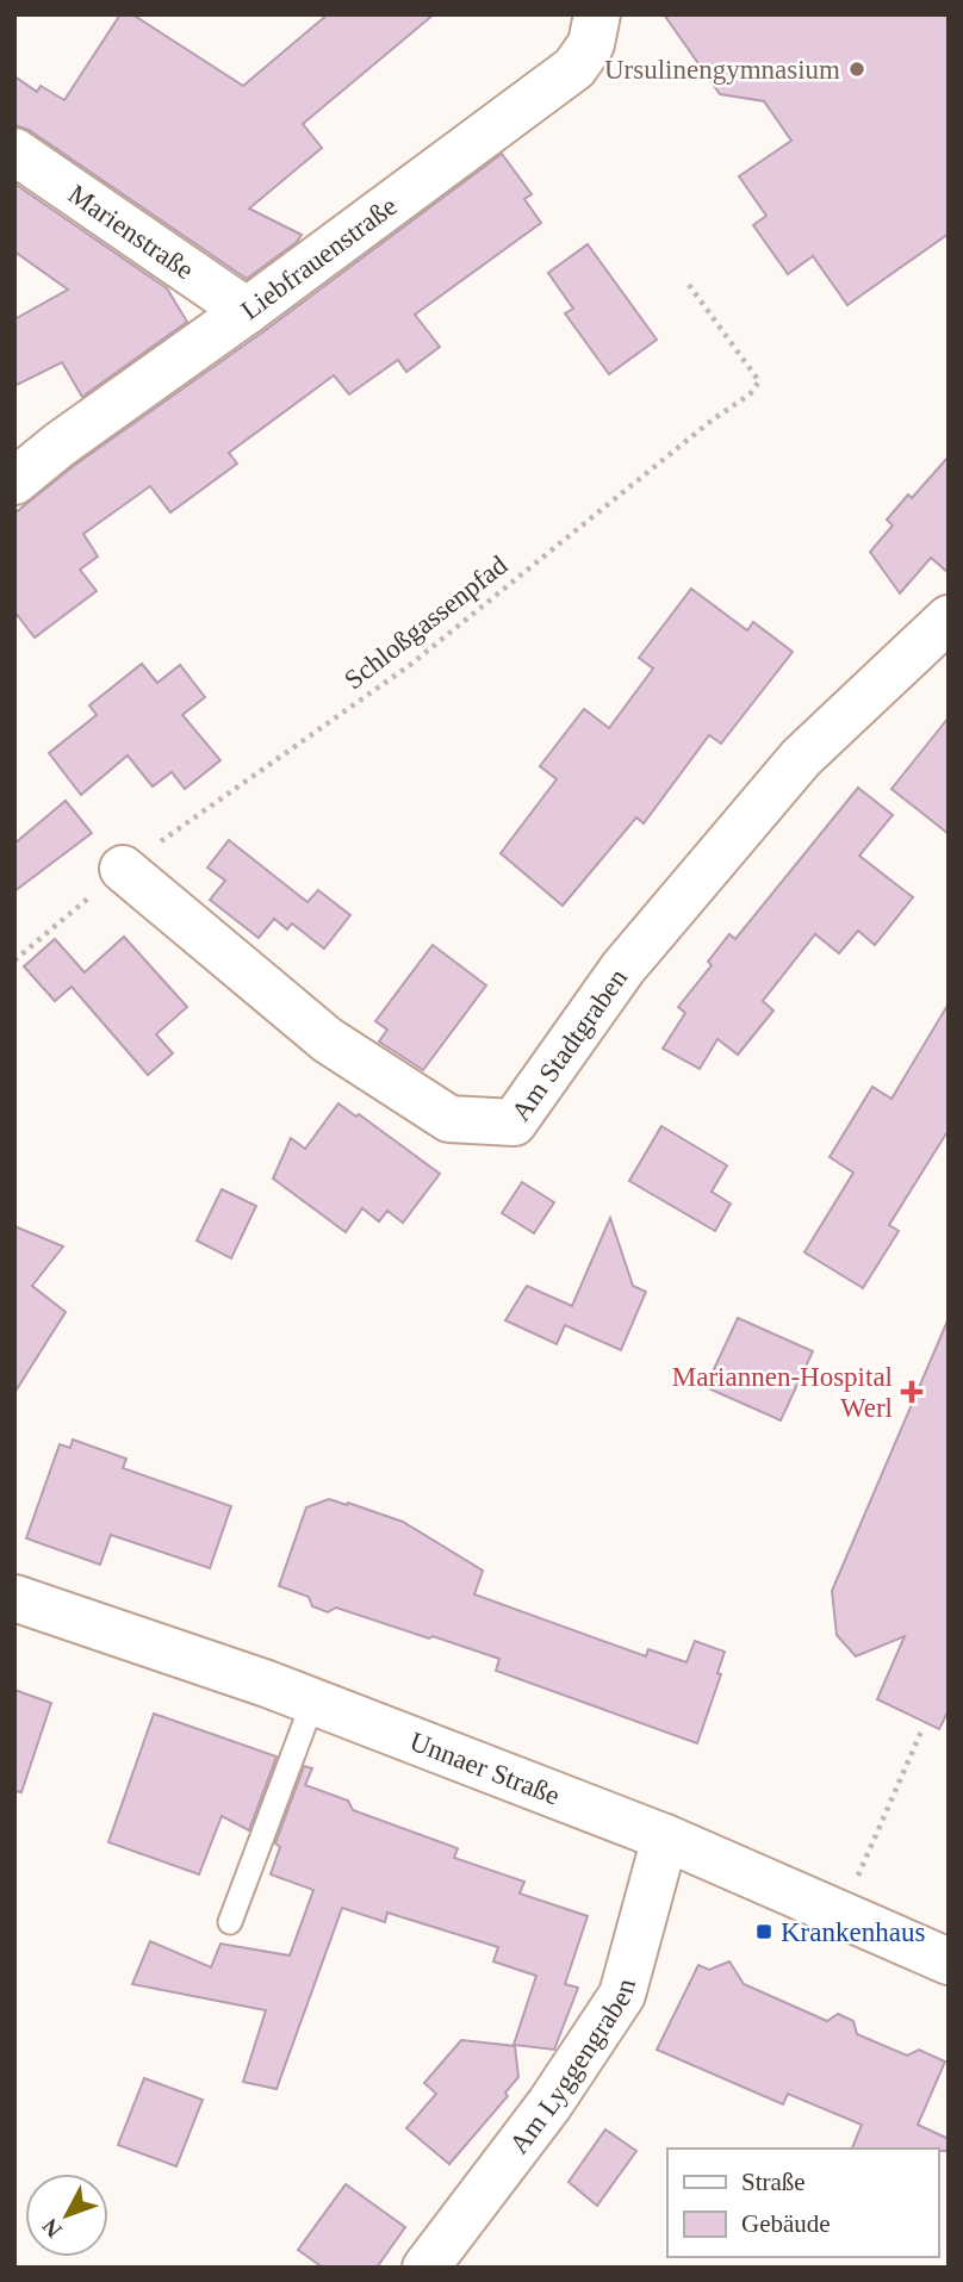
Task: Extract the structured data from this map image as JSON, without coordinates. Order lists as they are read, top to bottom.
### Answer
{
  "streets": {
    "street": [
      "Marienstraße",
      "Liebfrauenstraße",
      "Am Stadtgraben",
      "Unnaer Straße",
      "Am Lyggengraben"
    ],
    "path": ["Schloßgassenpfad"]
  },
  "crossings": [
    ["Marienstraße", "Liebfrauenstraße"],
    ["Schloßgassenpfad", "Am Stadtgraben"],
    ["Unnaer Straße", "Am Lyggengraben"]
  ],
  "places": {
    "other": ["Ursulinengymnasium"],
    "health": ["Mariannen-Hospital Werl"],
    "transit": ["Krankenhaus"]
  },
  "legend": ["Straße", "Gebäude"],
  "north": "bottom left"
}
